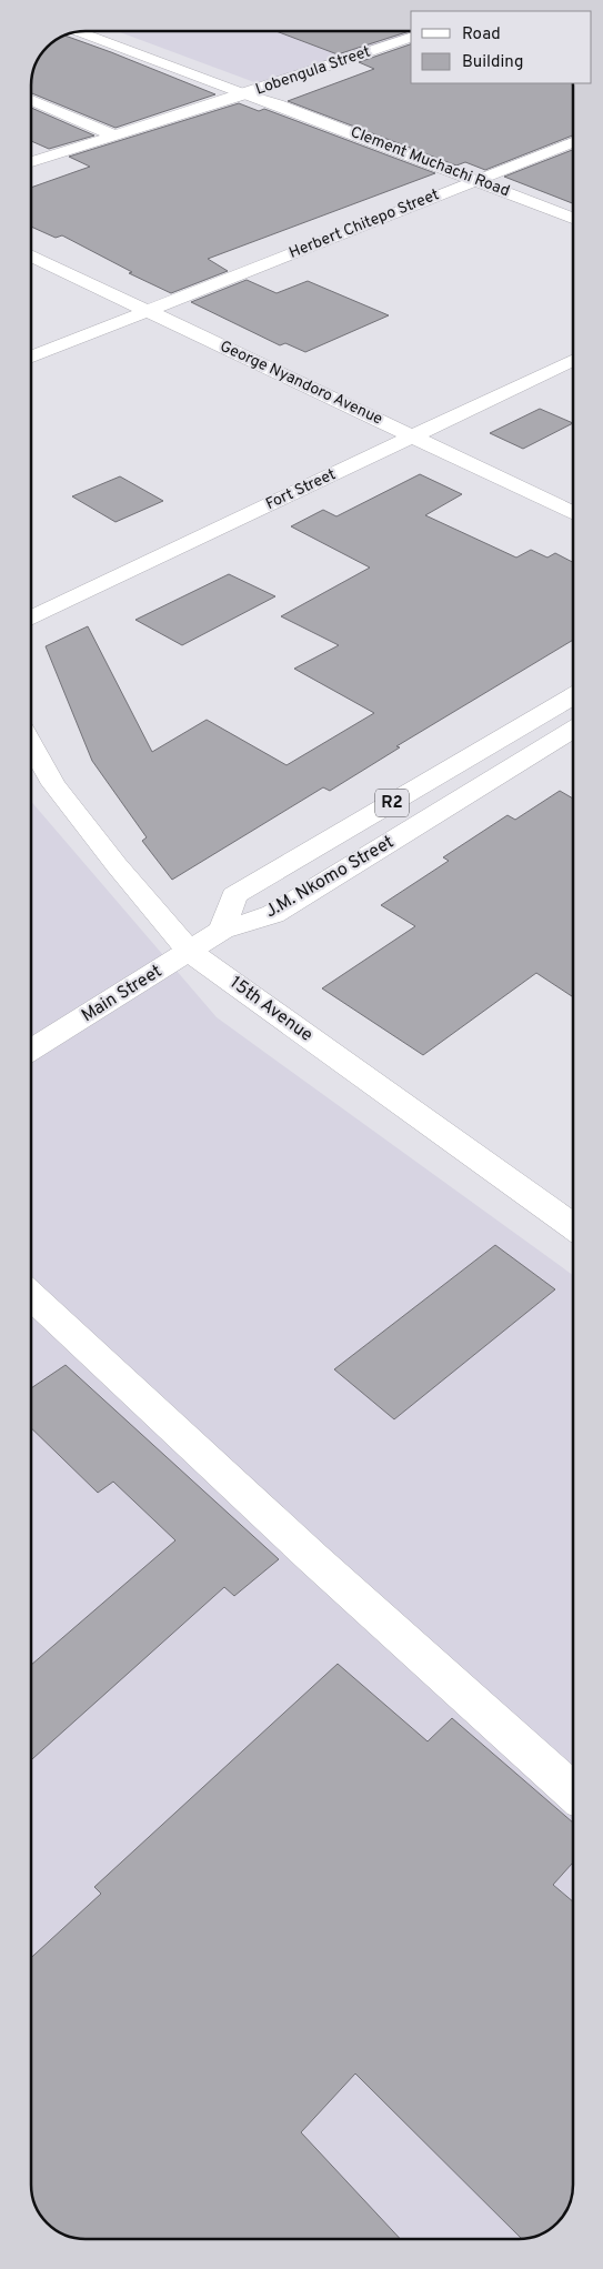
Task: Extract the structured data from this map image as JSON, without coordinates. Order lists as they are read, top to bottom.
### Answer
{
  "streets": {
    "main road": [
      "Lobengula Street",
      "Clement Muchachi Road",
      "Herbert Chitepo Street",
      "George Nyandoro Avenue",
      "Fort Street",
      "R2",
      "J.M. Nkomo Street",
      "Main Street",
      "15th Avenue"
    ]
  },
  "crossings": [
    ["Lobengula Street", "Clement Muchachi Road"],
    ["Clement Muchachi Road", "Herbert Chitepo Street"],
    ["Herbert Chitepo Street", "George Nyandoro Avenue"],
    ["George Nyandoro Avenue", "Fort Street"],
    ["J.M. Nkomo Street", "Main Street"],
    ["Main Street", "15th Avenue"]
  ],
  "legend": ["Road", "Building"]
}
